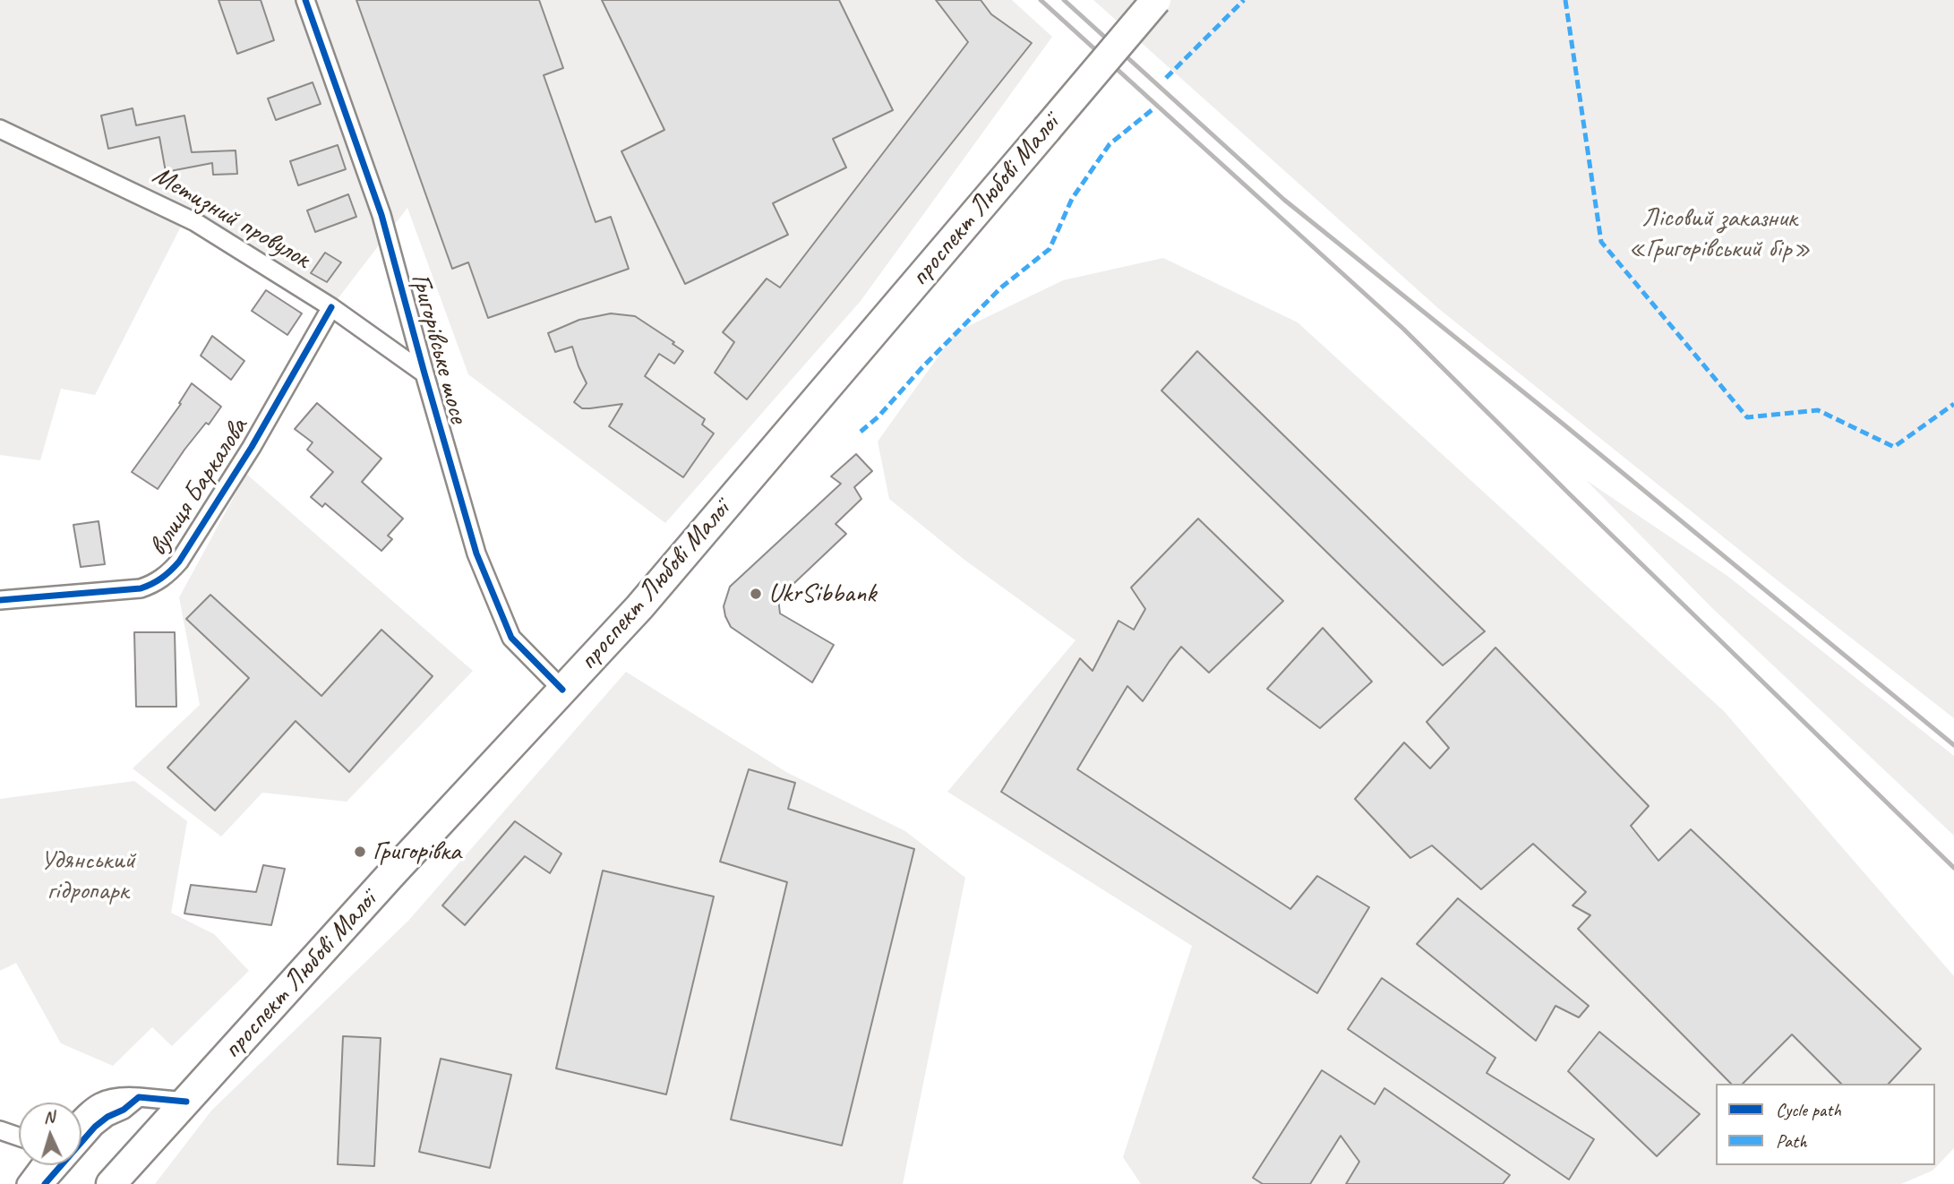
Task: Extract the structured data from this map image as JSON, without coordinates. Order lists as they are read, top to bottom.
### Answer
{
  "streets": {
    "main road": ["проспект Любові Малої"],
    "street": ["Метизний провулок", "Григорівське шосе", "вулиця Баркалова"]
  },
  "crossings": [
    ["проспект Любові Малої", "Григорівське шосе"],
    ["Метизний провулок", "Григорівське шосе"],
    ["Метизний провулок", "вулиця Баркалова"]
  ],
  "parks": ["Лісовий заказник «Григорівський бір»", "Удянський гідропарк"],
  "places": ["UkrSibbank", "Григорівка"],
  "legend": ["Cycle path", "Path"],
  "north": "top"
}
